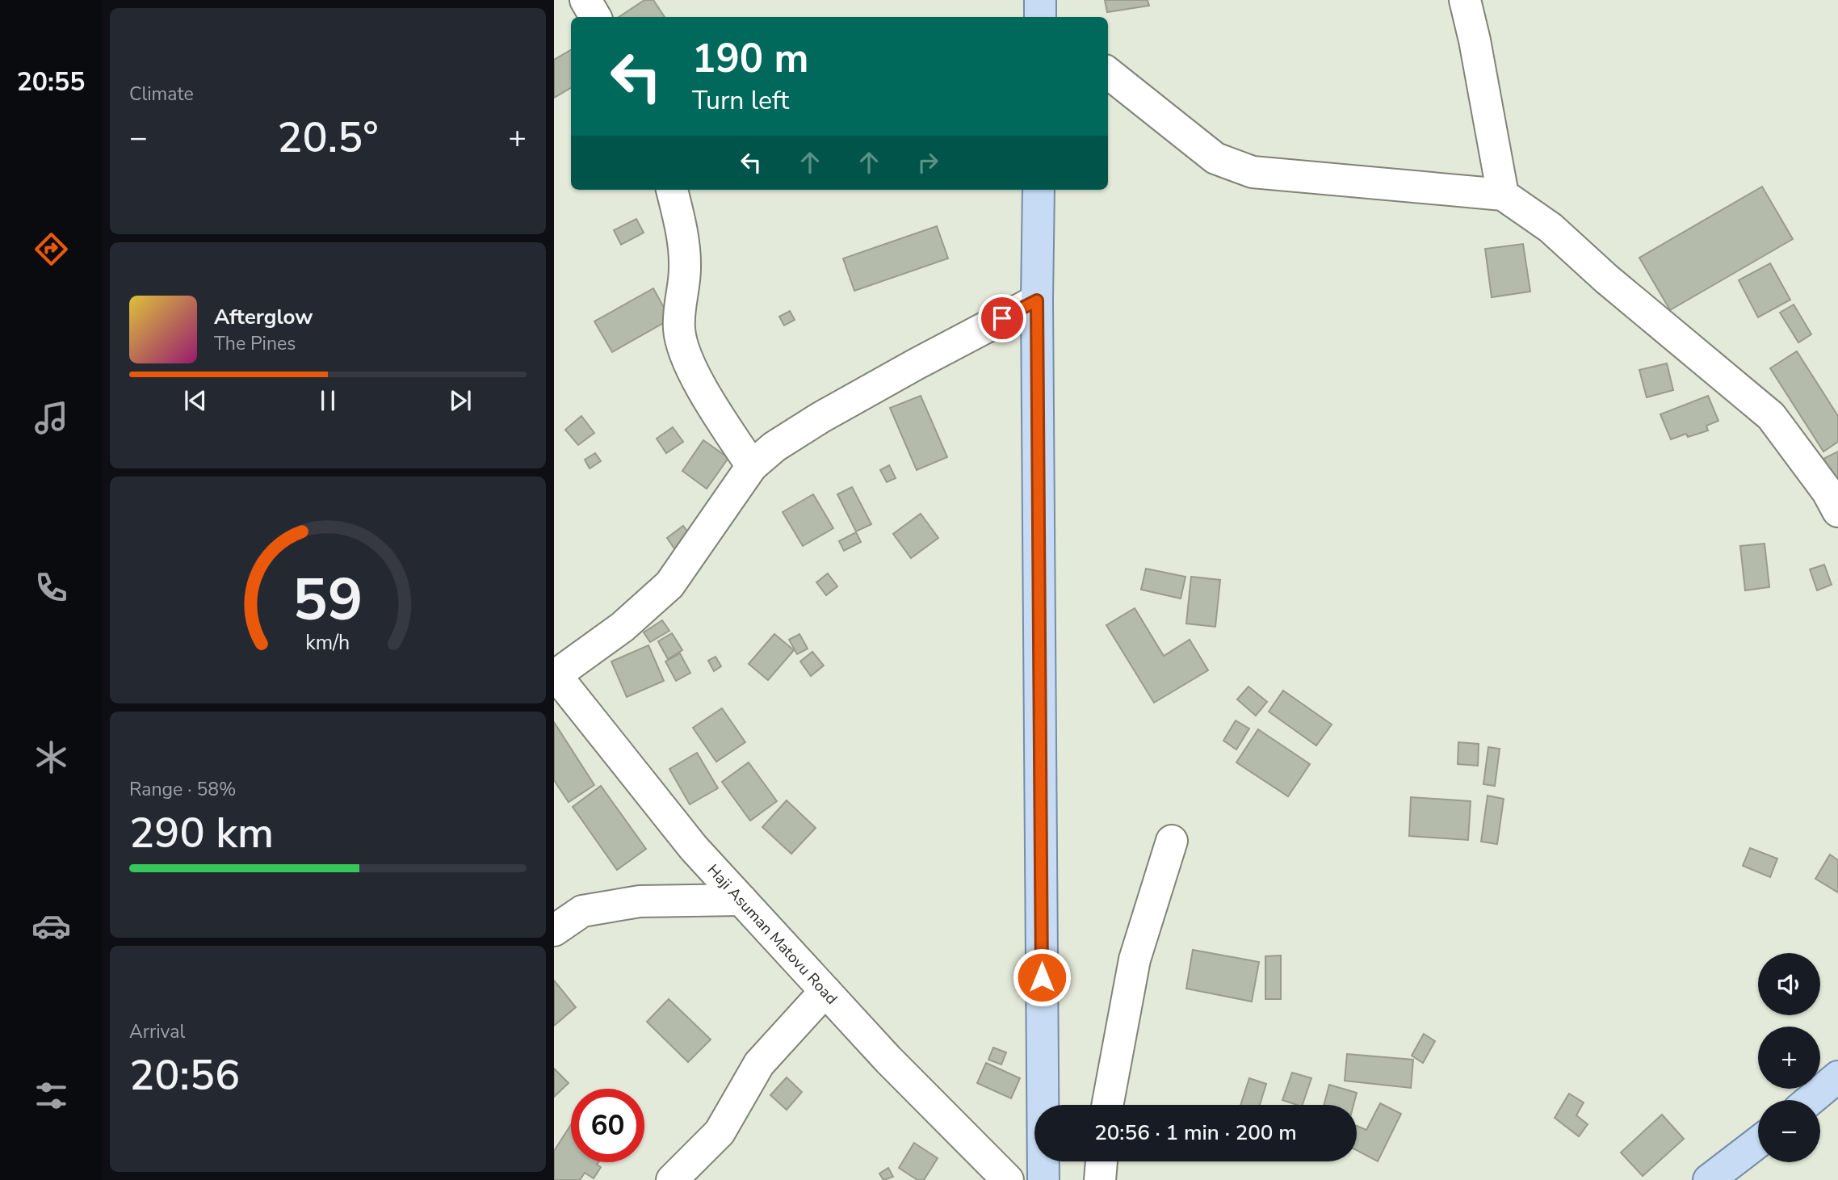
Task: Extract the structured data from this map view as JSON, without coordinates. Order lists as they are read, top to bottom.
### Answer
{
  "streets": {
    "street": ["Haji Asuman Matovu Road"]
  },
  "page": {
    "tabs": "20:55",
    "tile": [
      "Climate",
      ["Range · 58%", "290 km"],
      ["Arrival", "20:56"]
    ],
    "turn": ["190 m", "Turn left"],
    "heat": ["−", "20.5°", "+"],
    "song": ["Afterglow", "The Pines"],
    "map_buttons": ["+", "−"],
    "limit": "60",
    "trip": "20:56 · 1 min · 200 m",
    "gauge": ["59", "km/h"]
  }
}
